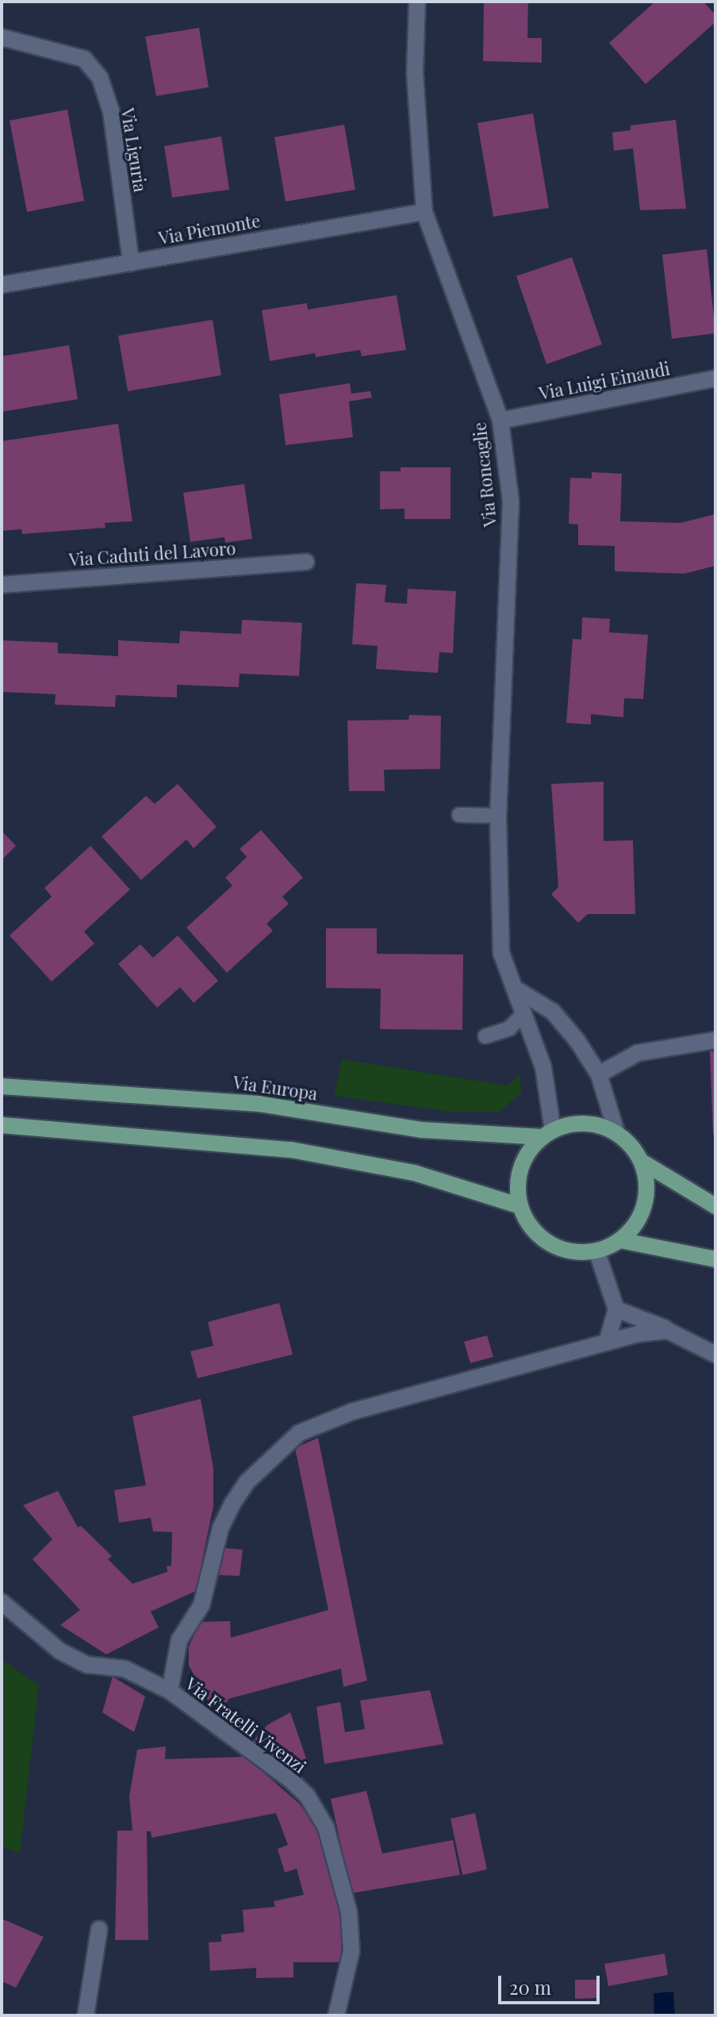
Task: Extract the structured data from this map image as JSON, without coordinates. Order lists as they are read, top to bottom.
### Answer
{
  "streets": {
    "main road": ["Via Europa"],
    "street": [
      "Via Liguria",
      "Via Piemonte",
      "Via Luigi Einaudi",
      "Via Roncaglie",
      "Via Caduti del Lavoro",
      "Via Fratelli Vivenzi"
    ]
  },
  "crossings": [
    ["Via Liguria", "Via Piemonte"],
    ["Via Piemonte", "Via Roncaglie"],
    ["Via Luigi Einaudi", "Via Roncaglie"],
    ["Via Roncaglie", "Via Europa"]
  ],
  "scale_bar": "20 m"
}
